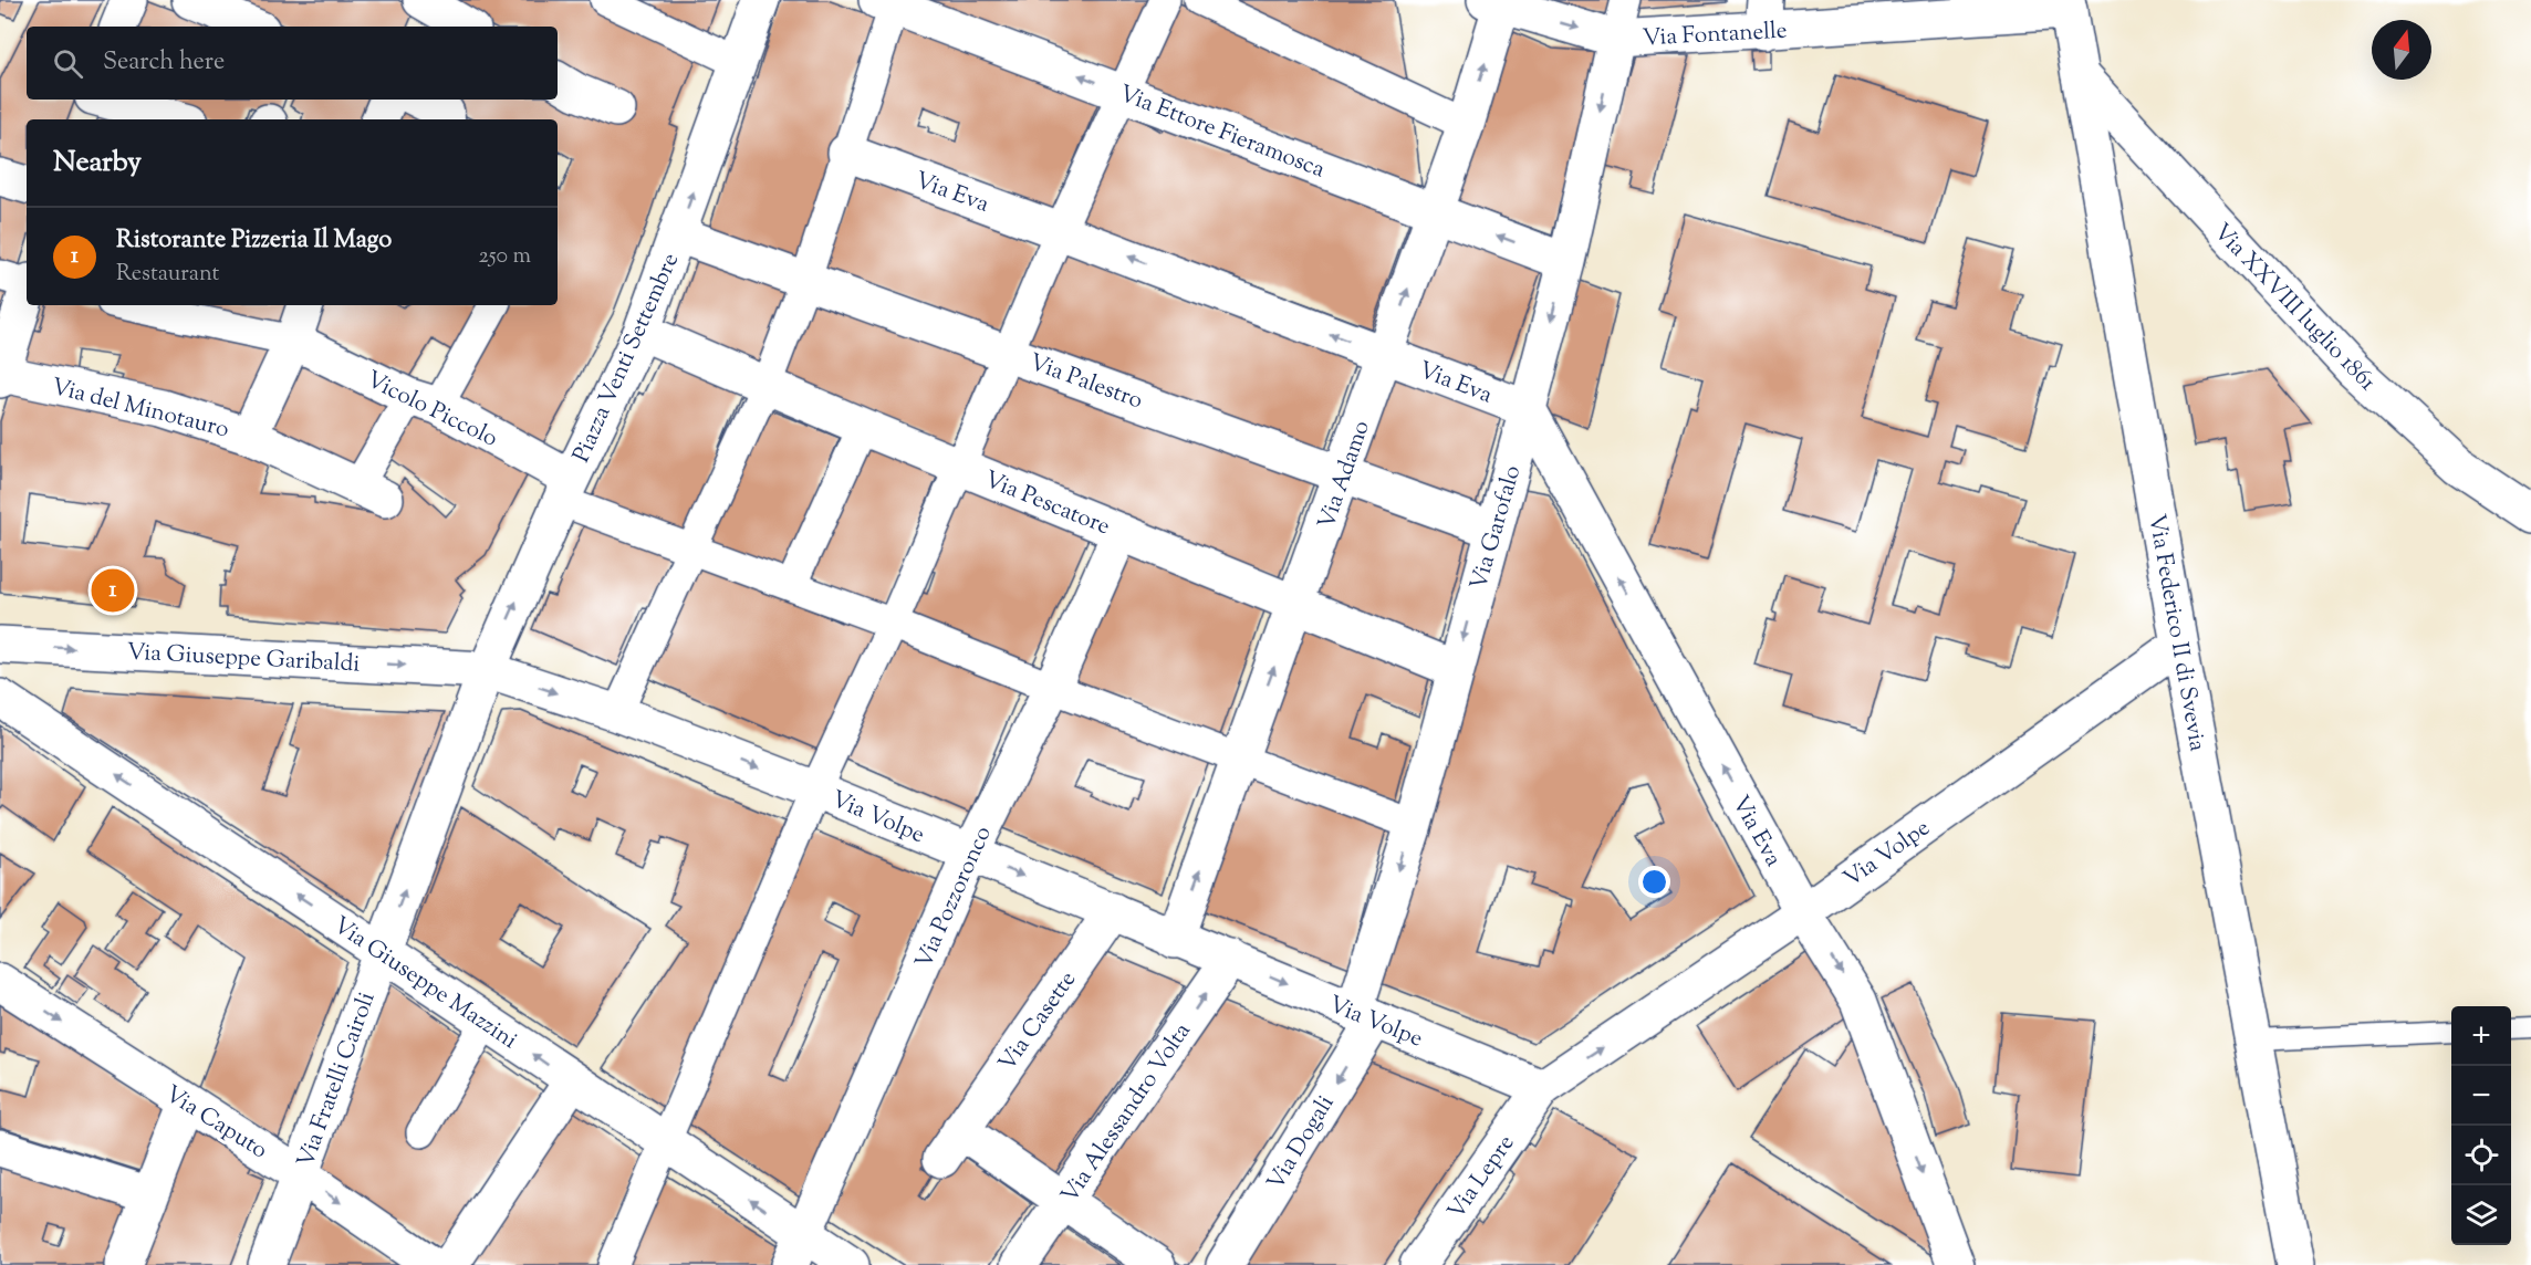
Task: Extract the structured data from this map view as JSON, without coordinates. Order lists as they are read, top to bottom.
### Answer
{
  "streets": {
    "street": [
      "Via Fontanelle",
      "Via Ettore Fieramosca",
      "Via Eva",
      "Via XXVIII luglio 1861",
      "Piazza Venti Settembre",
      "Via Palestro",
      "Via del Minotauro",
      "Vicolo Piccolo",
      "Via Adamo",
      "Via Pescatore",
      "Via Garofalo",
      "Via Federico II di Svevia",
      "Via Giuseppe Garibaldi",
      "Via Volpe",
      "Via Pozzoronco",
      "Via Giuseppe Mazzini",
      "Via Casette",
      "Via Fratelli Cairoli",
      "Via Alessandro Volta",
      "Via Caputo",
      "Via Dogali",
      "Via Lepre"
    ]
  },
  "crossings": [
    ["Via Fontanelle", "Via Adamo"],
    ["Via Fontanelle", "Via Garofalo"],
    ["Via Fontanelle", "Via Federico II di Svevia"],
    ["Via Ettore Fieramosca", "Via Adamo"],
    ["Via Ettore Fieramosca", "Via Garofalo"],
    ["Via Eva", "Via Adamo"],
    ["Via Eva", "Via Garofalo"],
    ["Via Eva", "Via Volpe"],
    ["Via XXVIII luglio 1861", "Via Federico II di Svevia"],
    ["Piazza Venti Settembre", "Via Palestro"],
    ["Piazza Venti Settembre", "Vicolo Piccolo"],
    ["Piazza Venti Settembre", "Via Pescatore"],
    ["Piazza Venti Settembre", "Via Giuseppe Garibaldi"],
    ["Piazza Venti Settembre", "Via Volpe"],
    ["Piazza Venti Settembre", "Via Fratelli Cairoli"],
    ["Via Palestro", "Via Adamo"],
    ["Via Palestro", "Via Garofalo"],
    ["Via Adamo", "Via Pescatore"],
    ["Via Adamo", "Via Volpe"],
    ["Via Pescatore", "Via Garofalo"],
    ["Via Pescatore", "Via Pozzoronco"],
    ["Via Garofalo", "Via Volpe"],
    ["Via Garofalo", "Via Dogali"],
    ["Via Federico II di Svevia", "Via Volpe"],
    ["Via Giuseppe Garibaldi", "Via Volpe"],
    ["Via Giuseppe Garibaldi", "Via Fratelli Cairoli"],
    ["Via Volpe", "Via Pozzoronco"],
    ["Via Volpe", "Via Casette"],
    ["Via Volpe", "Via Fratelli Cairoli"],
    ["Via Volpe", "Via Alessandro Volta"],
    ["Via Volpe", "Via Dogali"],
    ["Via Volpe", "Via Lepre"],
    ["Via Pozzoronco", "Via Giuseppe Mazzini"],
    ["Via Giuseppe Mazzini", "Via Fratelli Cairoli"],
    ["Via Casette", "Via Alessandro Volta"],
    ["Via Fratelli Cairoli", "Via Caputo"]
  ],
  "one_way": [
    "Via Ettore Fieramosca",
    "Via Adamo",
    "Via Garofalo",
    "Via Giuseppe Garibaldi",
    "Via Giuseppe Mazzini",
    "Via Fratelli Cairoli",
    "Via Alessandro Volta",
    "Via Dogali"
  ],
  "north": "top",
  "page": {
    "search": "Search here",
    "heading": "Nearby",
    "list": [
      {
        "mark": "1",
        "name": "Ristorante Pizzeria Il Mago",
        "note": "Restaurant",
        "value": "250 m"
      }
    ],
    "pins": "1",
    "map_buttons": ["+", "−"]
  }
}
